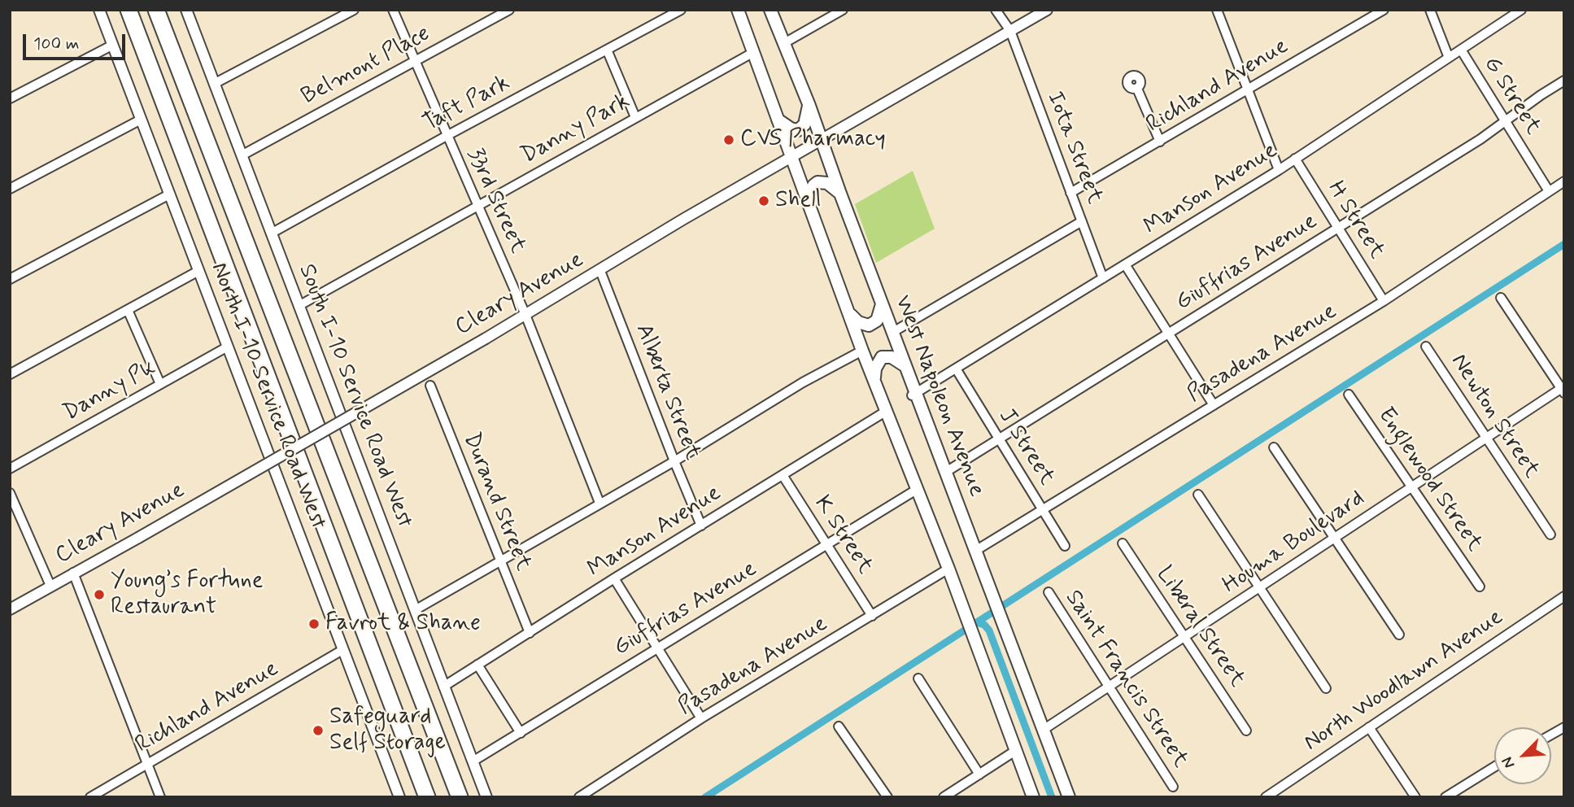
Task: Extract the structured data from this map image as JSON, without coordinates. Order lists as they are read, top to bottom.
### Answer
{
  "streets": {
    "main road": ["West Napoleon Avenue"],
    "street": [
      "Belmont Place",
      "Richland Avenue",
      "G Street",
      "Taft Park",
      "Danny Park",
      "Iota Street",
      "Manson Avenue",
      "33rd Street",
      "H Street",
      "Giuffrias Avenue",
      "Cleary Avenue",
      "Pasadena Avenue",
      "Danny Pk",
      "Alberta Street",
      "North I-10 Service Road West",
      "South I-10 Service Road West",
      "Newton Street",
      "J Street",
      "Englewood Street",
      "Durand Street",
      "K Street",
      "Houma Boulevard",
      "Liberal Street",
      "Saint Francis Street",
      "North Woodlawn Avenue"
    ]
  },
  "crossings": [
    ["Belmont Place", "33rd Street"],
    ["Belmont Place", "South I-10 Service Road West"],
    ["Richland Avenue", "Iota Street"],
    ["Richland Avenue", "North I-10 Service Road West"],
    ["G Street", "Manson Avenue"],
    ["G Street", "Giuffrias Avenue"],
    ["G Street", "Pasadena Avenue"],
    ["Taft Park", "33rd Street"],
    ["Taft Park", "South I-10 Service Road West"],
    ["Danny Park", "33rd Street"],
    ["Danny Park", "South I-10 Service Road West"],
    ["Iota Street", "Manson Avenue"],
    ["Iota Street", "Cleary Avenue"],
    ["Manson Avenue", "H Street"],
    ["Manson Avenue", "Alberta Street"],
    ["Manson Avenue", "South I-10 Service Road West"],
    ["Manson Avenue", "West Napoleon Avenue"],
    ["Manson Avenue", "J Street"],
    ["Manson Avenue", "Durand Street"],
    ["Manson Avenue", "K Street"],
    ["33rd Street", "Cleary Avenue"],
    ["H Street", "Giuffrias Avenue"],
    ["H Street", "Pasadena Avenue"],
    ["Giuffrias Avenue", "South I-10 Service Road West"],
    ["Giuffrias Avenue", "West Napoleon Avenue"],
    ["Giuffrias Avenue", "J Street"],
    ["Giuffrias Avenue", "K Street"],
    ["Cleary Avenue", "Alberta Street"],
    ["Cleary Avenue", "West Napoleon Avenue"],
    ["Pasadena Avenue", "West Napoleon Avenue"],
    ["Pasadena Avenue", "J Street"],
    ["Pasadena Avenue", "K Street"],
    ["Danny Pk", "North I-10 Service Road West"],
    ["West Napoleon Avenue", "Houma Boulevard"],
    ["Newton Street", "Houma Boulevard"],
    ["Englewood Street", "Houma Boulevard"],
    ["Houma Boulevard", "Liberal Street"],
    ["Houma Boulevard", "Saint Francis Street"]
  ],
  "places": [
    "CVS Pharmacy",
    "Shell",
    "Young’s Fortune Restaurant",
    "Favrot & Shane",
    "Safeguard Self Storage"
  ],
  "scale_bar": "100 m",
  "north": "bottom left"
}
